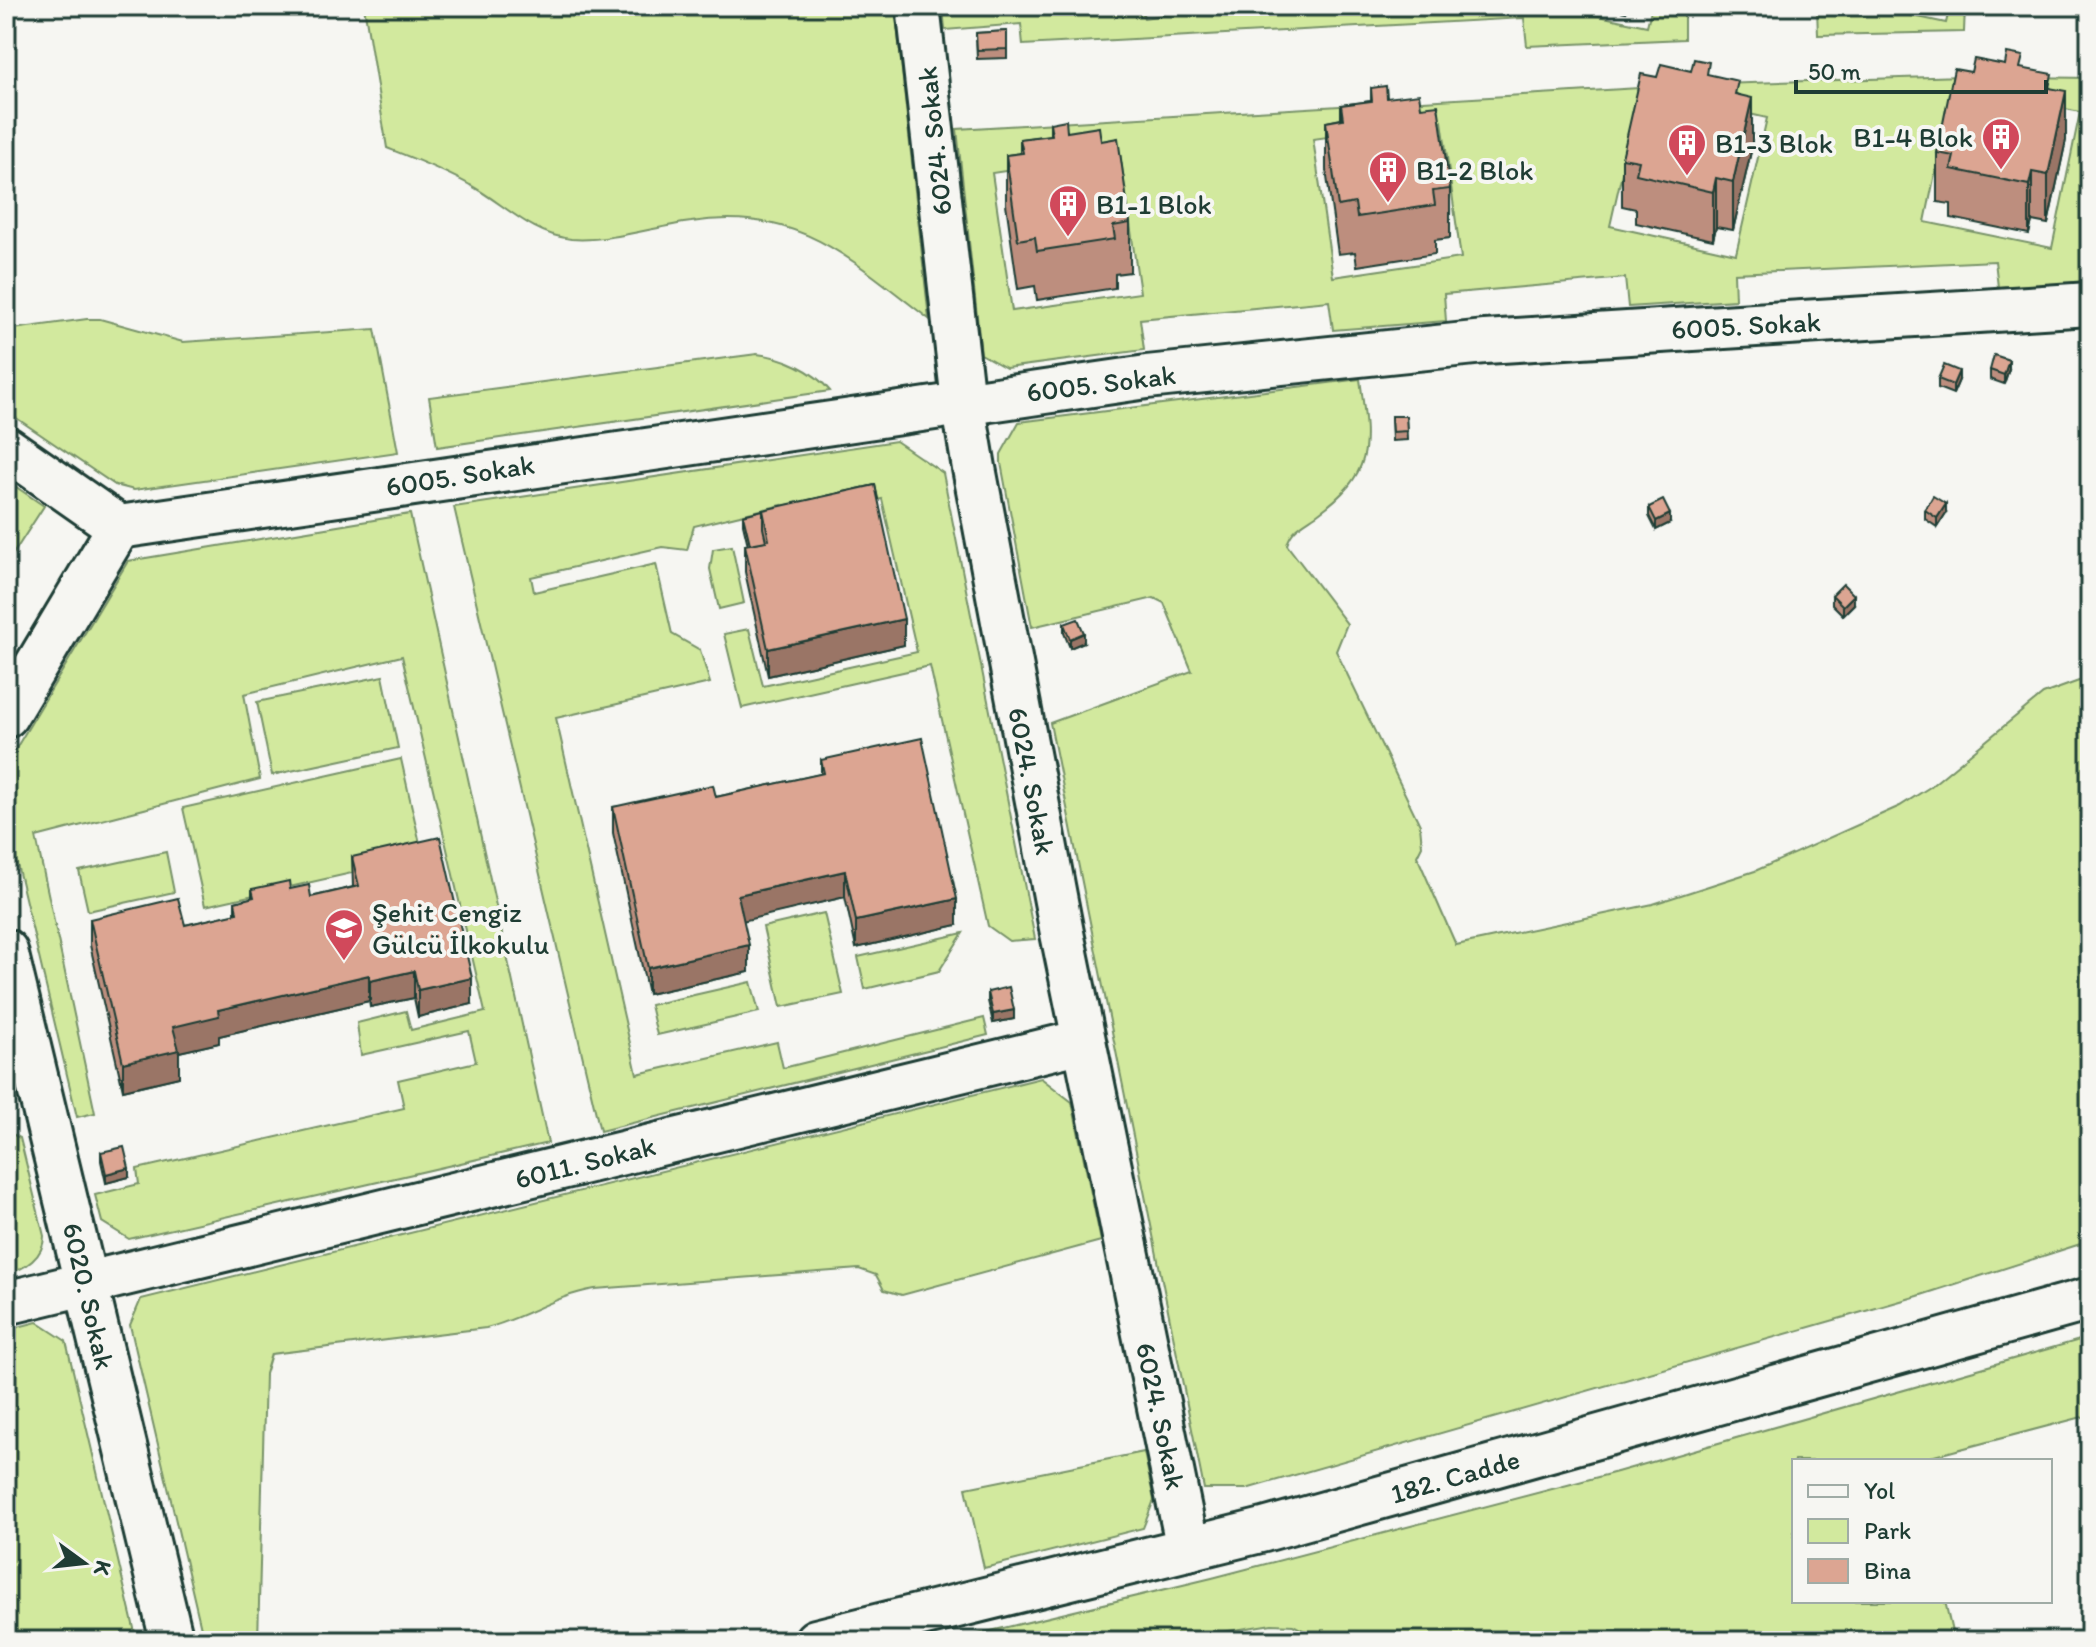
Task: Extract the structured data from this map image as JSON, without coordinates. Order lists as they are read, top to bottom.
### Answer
{
  "streets": {
    "street": [
      "6024. Sokak",
      "6005. Sokak",
      "6011. Sokak",
      "6020. Sokak",
      "182. Cadde"
    ]
  },
  "crossings": [
    ["6024. Sokak", "6005. Sokak"],
    ["6024. Sokak", "6011. Sokak"],
    ["6024. Sokak", "182. Cadde"],
    ["6011. Sokak", "6020. Sokak"]
  ],
  "places": {
    "building": [
      "B1-4 Blok",
      "B1-3 Blok",
      "B1-2 Blok",
      "B1-1 Blok"
    ],
    "school or university": ["Şehit Cengiz Gülcü İlkokulu"]
  },
  "legend": ["Yol", "Park", "Bina"],
  "scale_bar": "50 m",
  "north": "right"
}
